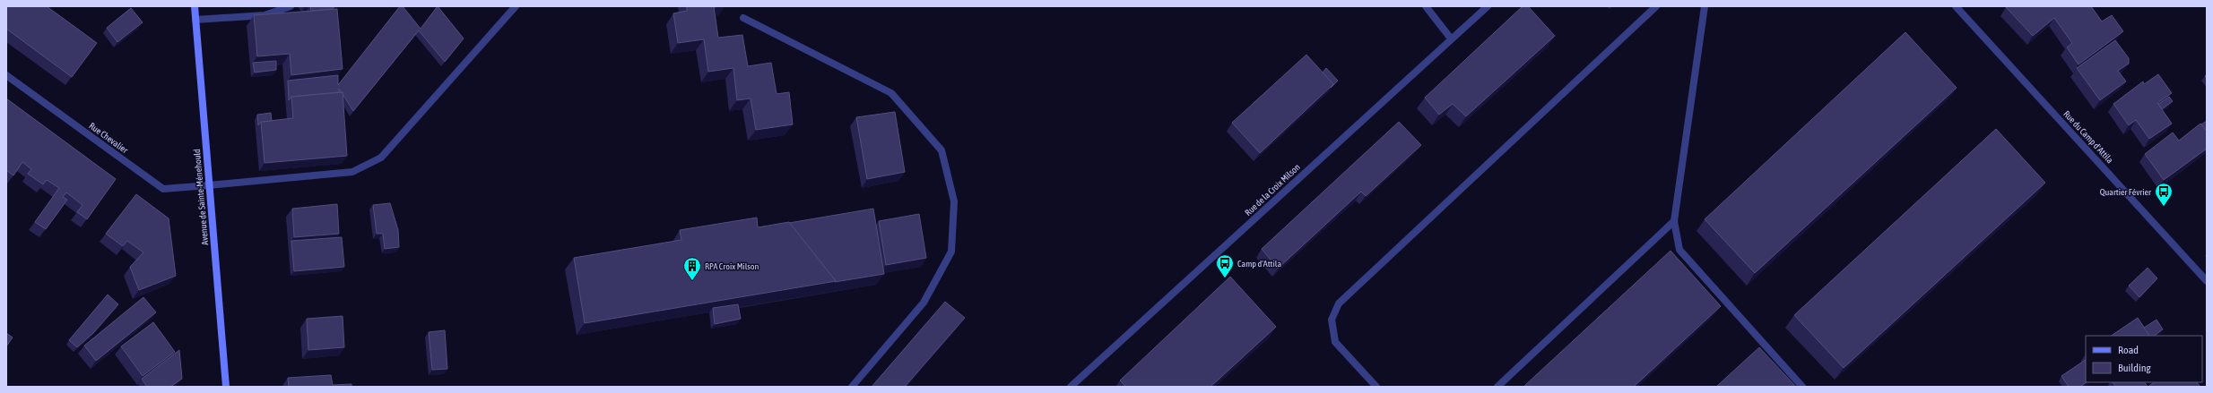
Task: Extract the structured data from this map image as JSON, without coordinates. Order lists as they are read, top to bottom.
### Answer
{
  "streets": {
    "main road": ["Avenue de Sainte-Ménehould"],
    "street": ["Rue du Camp d'Attila", "Rue Chevalier", "Rue de la Croix Milson"]
  },
  "crossings": [
    ["Rue Chevalier", "Avenue de Sainte-Ménehould"]
  ],
  "places": {
    "bus stop": ["Quartier Février", "Camp d'Attila"],
    "building": ["RPA Croix Milson"]
  },
  "legend": ["Road", "Building"]
}
